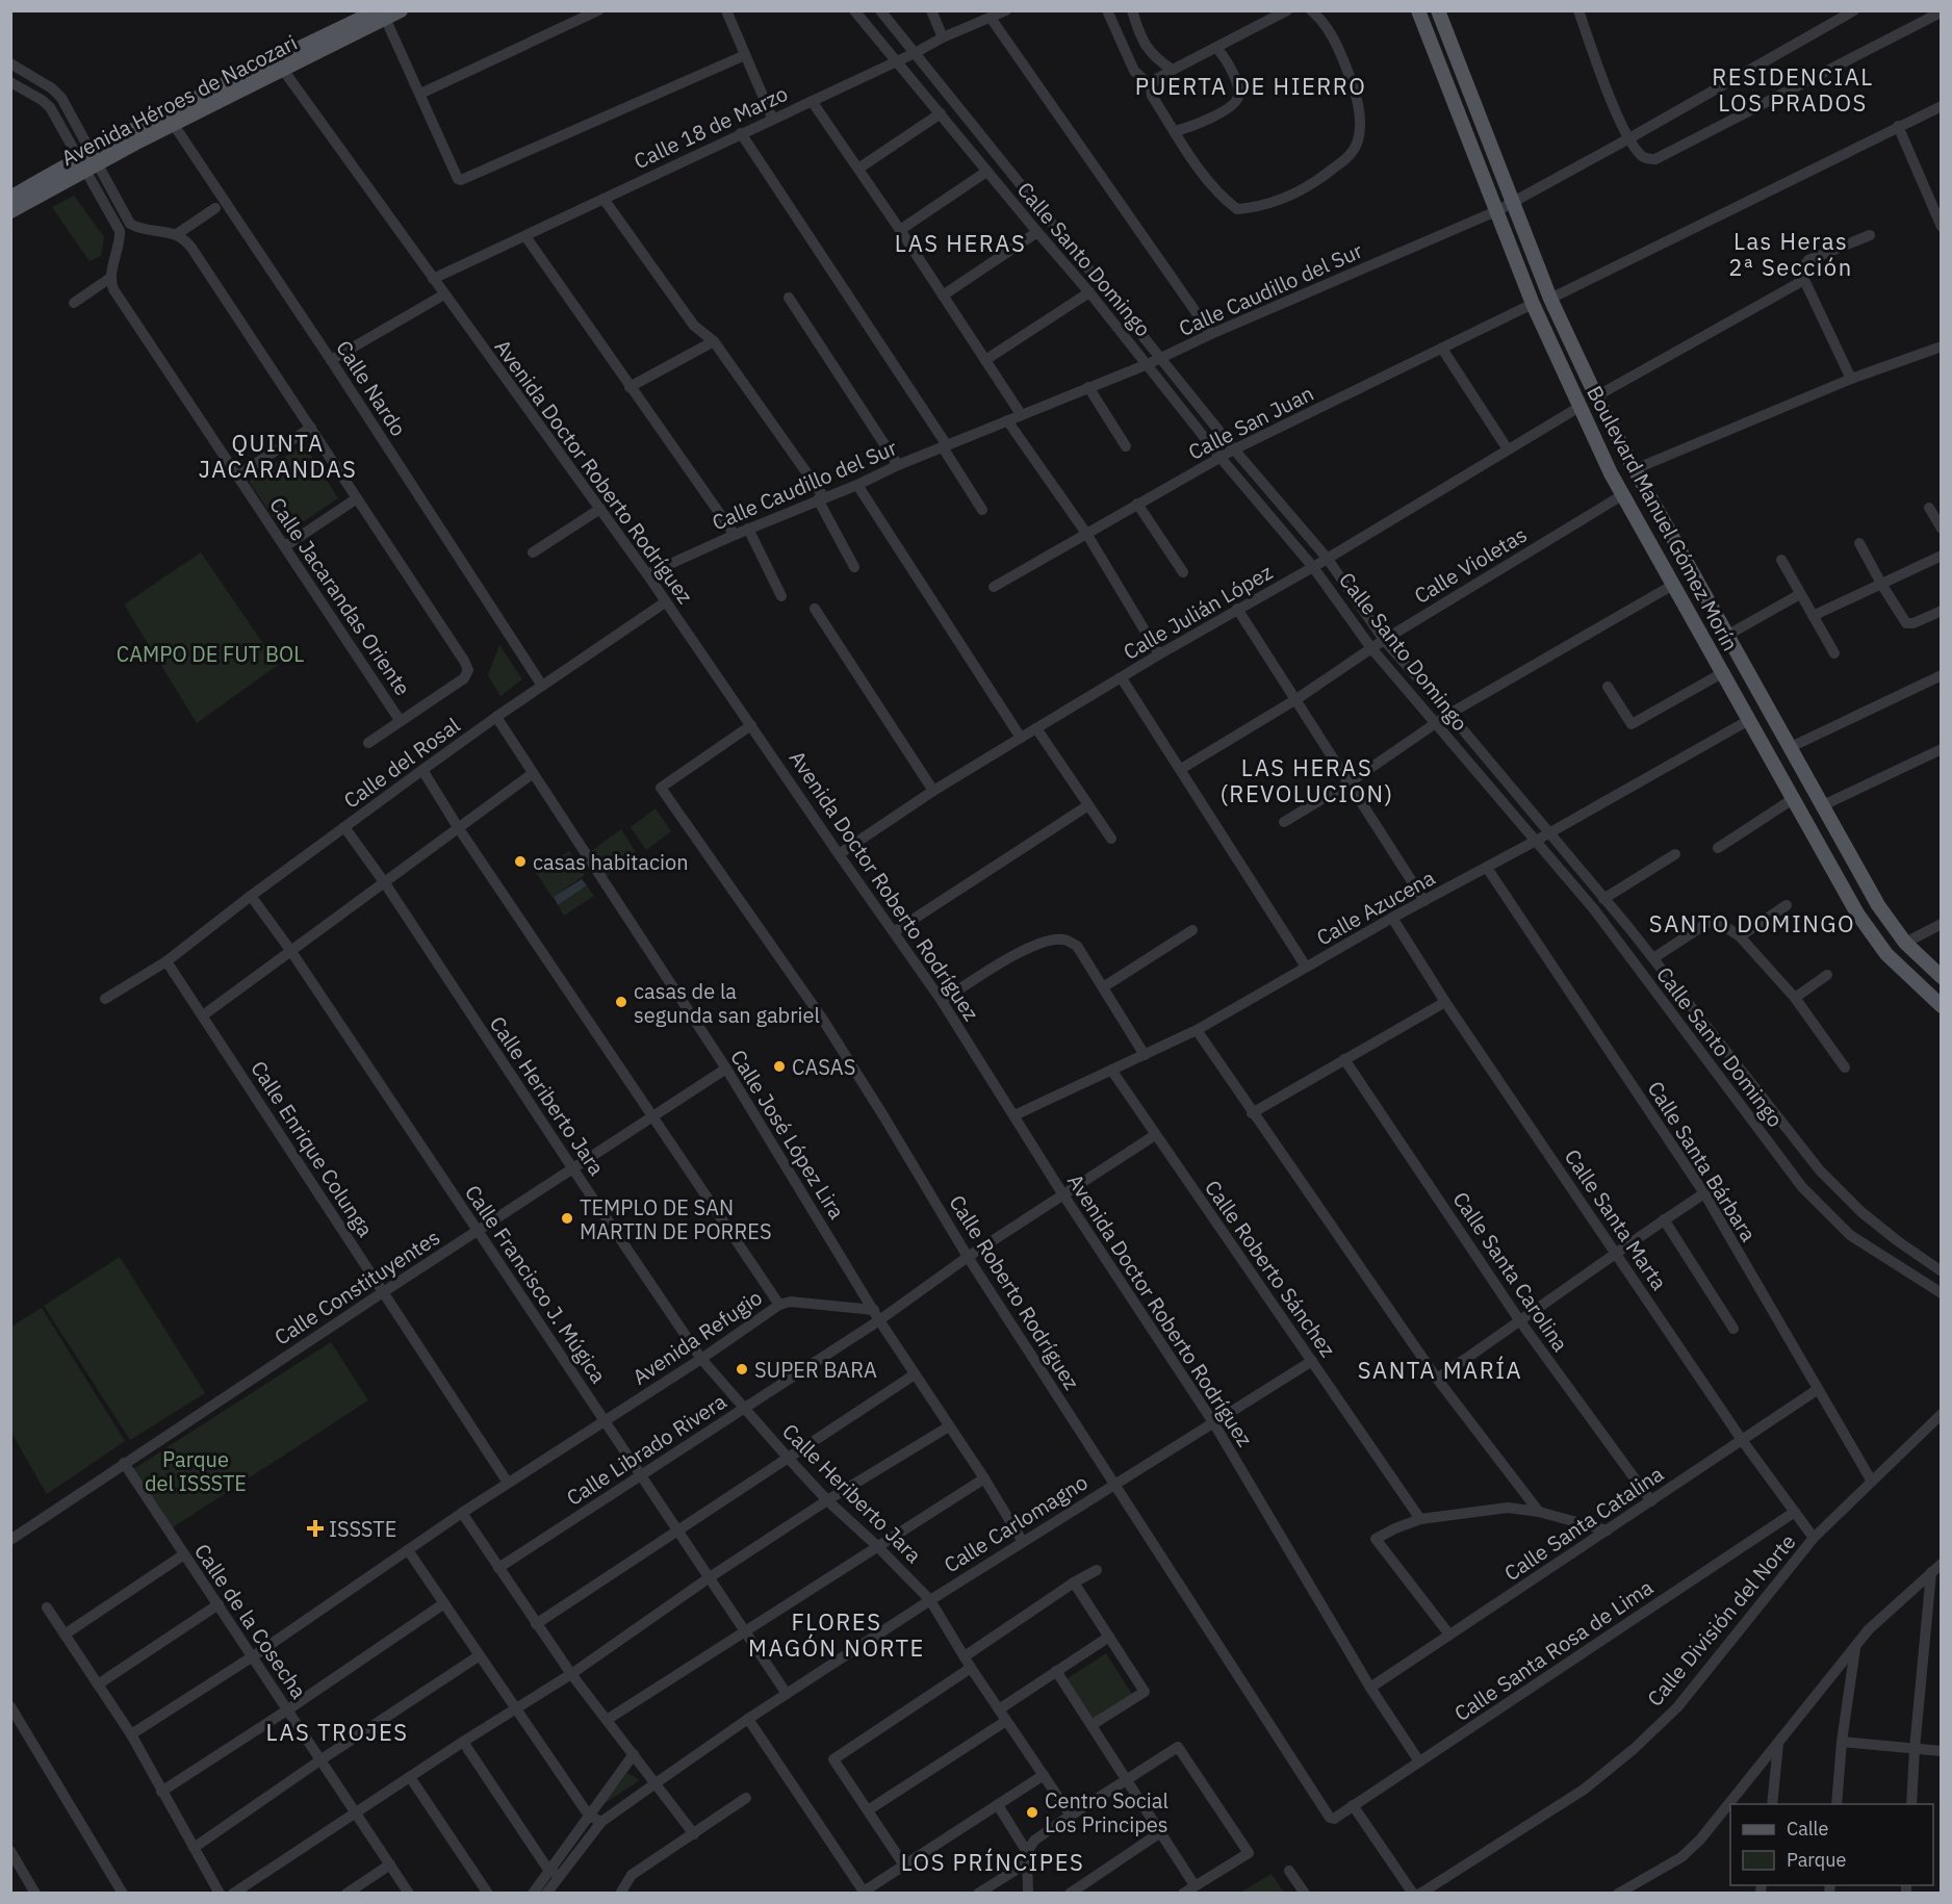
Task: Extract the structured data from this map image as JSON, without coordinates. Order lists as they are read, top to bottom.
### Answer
{
  "streets": {
    "main road": ["Avenida Héroes de Nacozari", "Boulevard Manuel Gómez Morín"],
    "street": [
      "Calle 18 de Marzo",
      "Calle Santo Domingo",
      "Calle Caudillo del Sur",
      "Calle Nardo",
      "Calle San Juan",
      "Avenida Doctor Roberto Rodríguez",
      "Calle Violetas",
      "Calle Jacarandas Oriente",
      "Calle Julián López",
      "Calle del Rosal",
      "Calle Azucena",
      "Calle Heriberto Jara",
      "Calle José López Lira",
      "Calle Enrique Colunga",
      "Calle Santa Bárbara",
      "Calle Santa Marta",
      "Calle Roberto Sánchez",
      "Calle Santa Carolina",
      "Calle Francisco J. Múgica",
      "Calle Constituyentes",
      "Calle Roberto Rodríguez",
      "Avenida Refugio",
      "Calle Librado Rivera",
      "Calle Carlomagno",
      "Calle Santa Catalina",
      "Calle División del Norte",
      "Calle de la Cosecha",
      "Calle Santa Rosa de Lima"
    ]
  },
  "crossings": [
    ["Avenida Héroes de Nacozari", "Calle Nardo"],
    ["Avenida Héroes de Nacozari", "Avenida Doctor Roberto Rodríguez"],
    ["Calle 18 de Marzo", "Calle Santo Domingo"],
    ["Calle 18 de Marzo", "Avenida Doctor Roberto Rodríguez"],
    ["Calle Santo Domingo", "Calle Caudillo del Sur"],
    ["Calle Santo Domingo", "Calle San Juan"],
    ["Calle Santo Domingo", "Calle Violetas"],
    ["Calle Santo Domingo", "Calle Julián López"],
    ["Calle Santo Domingo", "Calle Azucena"],
    ["Calle Caudillo del Sur", "Avenida Doctor Roberto Rodríguez"],
    ["Calle Caudillo del Sur", "Boulevard Manuel Gómez Morín"],
    ["Calle Nardo", "Calle del Rosal"],
    ["Calle San Juan", "Boulevard Manuel Gómez Morín"],
    ["Avenida Doctor Roberto Rodríguez", "Calle Julián López"],
    ["Avenida Doctor Roberto Rodríguez", "Calle del Rosal"],
    ["Avenida Doctor Roberto Rodríguez", "Calle Azucena"],
    ["Avenida Doctor Roberto Rodríguez", "Calle Roberto Rodríguez"],
    ["Avenida Doctor Roberto Rodríguez", "Calle Librado Rivera"],
    ["Avenida Doctor Roberto Rodríguez", "Calle Carlomagno"],
    ["Avenida Doctor Roberto Rodríguez", "Calle Santa Catalina"],
    ["Avenida Doctor Roberto Rodríguez", "Calle Santa Rosa de Lima"],
    ["Boulevard Manuel Gómez Morín", "Calle Violetas"],
    ["Boulevard Manuel Gómez Morín", "Calle Julián López"],
    ["Boulevard Manuel Gómez Morín", "Calle Azucena"],
    ["Calle del Rosal", "Calle Heriberto Jara"],
    ["Calle del Rosal", "Calle José López Lira"],
    ["Calle del Rosal", "Calle Enrique Colunga"],
    ["Calle del Rosal", "Calle Francisco J. Múgica"],
    ["Calle Azucena", "Calle Santa Bárbara"],
    ["Calle Azucena", "Calle Santa Marta"],
    ["Calle Azucena", "Calle Roberto Sánchez"],
    ["Calle Heriberto Jara", "Calle Constituyentes"],
    ["Calle Heriberto Jara", "Avenida Refugio"],
    ["Calle Heriberto Jara", "Calle Librado Rivera"],
    ["Calle Heriberto Jara", "Calle Carlomagno"],
    ["Calle José López Lira", "Calle Constituyentes"],
    ["Calle José López Lira", "Avenida Refugio"],
    ["Calle José López Lira", "Calle Librado Rivera"],
    ["Calle José López Lira", "Calle Carlomagno"],
    ["Calle Enrique Colunga", "Calle Constituyentes"],
    ["Calle Enrique Colunga", "Avenida Refugio"],
    ["Calle Santa Bárbara", "Calle Santa Catalina"],
    ["Calle Santa Bárbara", "Calle División del Norte"],
    ["Calle Santa Marta", "Calle Santa Catalina"],
    ["Calle Santa Marta", "Calle División del Norte"],
    ["Calle Santa Marta", "Calle Santa Rosa de Lima"],
    ["Calle Roberto Sánchez", "Calle Librado Rivera"],
    ["Calle Roberto Sánchez", "Calle Carlomagno"],
    ["Calle Santa Carolina", "Calle Santa Catalina"],
    ["Calle Francisco J. Múgica", "Calle Constituyentes"],
    ["Calle Francisco J. Múgica", "Avenida Refugio"],
    ["Calle Francisco J. Múgica", "Calle Librado Rivera"],
    ["Calle Francisco J. Múgica", "Calle Carlomagno"],
    ["Calle Constituyentes", "Calle de la Cosecha"],
    ["Calle Roberto Rodríguez", "Calle Librado Rivera"],
    ["Calle Roberto Rodríguez", "Calle Carlomagno"],
    ["Calle Roberto Rodríguez", "Calle Santa Rosa de Lima"],
    ["Avenida Refugio", "Calle Librado Rivera"],
    ["Avenida Refugio", "Calle de la Cosecha"]
  ],
  "districts": [
    "RESIDENCIAL LOS PRADOS",
    "PUERTA DE HIERRO",
    "Las Heras 2ª Sección",
    "LAS HERAS",
    "QUINTA JACARANDAS",
    "LAS HERAS (REVOLUCION)",
    "SANTO DOMINGO",
    "SANTA MARÍA",
    "FLORES MAGÓN NORTE",
    "LAS TROJES",
    "LOS PRÍNCIPES"
  ],
  "parks": ["CAMPO DE FUT BOL", "Parque del ISSSTE"],
  "places": {
    "other": [
      "casas habitacion",
      "casas de la segunda san gabriel",
      "CASAS",
      "TEMPLO DE SAN MARTIN DE PORRES",
      "SUPER BARA",
      "Centro Social Los Principes"
    ],
    "health": ["ISSSTE"]
  },
  "legend": ["Calle", "Parque"]
}
